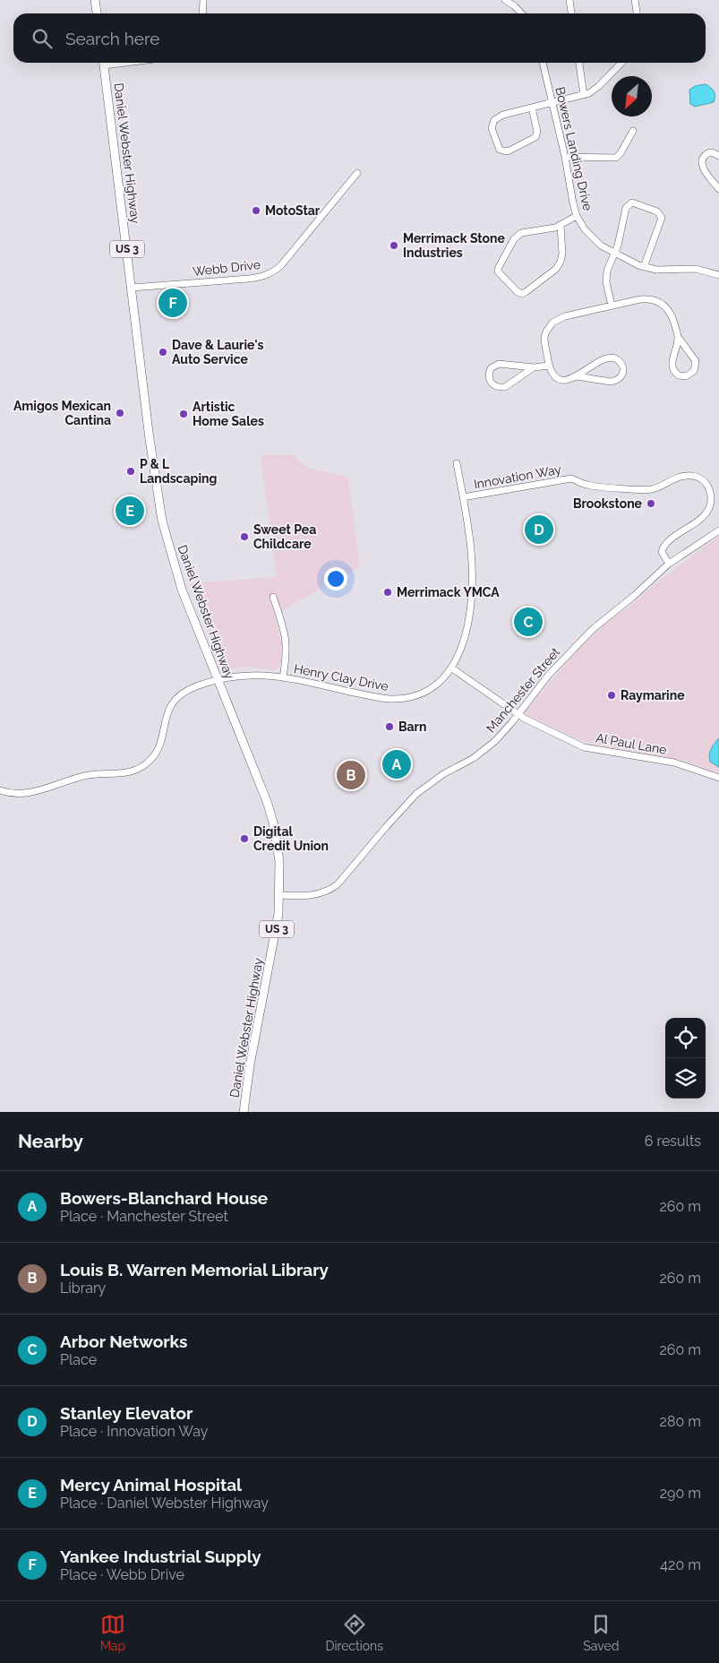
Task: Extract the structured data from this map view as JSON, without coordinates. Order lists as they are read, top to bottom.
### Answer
{
  "streets": {
    "main road": ["Daniel Webster Highway", "US 3"],
    "street": [
      "Bowers Landing Drive",
      "Webb Drive",
      "Innovation Way",
      "Henry Clay Drive",
      "Manchester Street",
      "Al Paul Lane"
    ]
  },
  "crossings": [
    ["Daniel Webster Highway", "Webb Drive"],
    ["Daniel Webster Highway", "Henry Clay Drive"],
    ["Daniel Webster Highway", "Manchester Street"],
    ["Innovation Way", "Henry Clay Drive"],
    ["Innovation Way", "Manchester Street"],
    ["Manchester Street", "Al Paul Lane"]
  ],
  "places": [
    "MotoStar",
    "Merrimack Stone Industries",
    "Dave & Laurie's Auto Service",
    "Amigos Mexican Cantina",
    "Artistic Home Sales",
    "P & L Landscaping",
    "Brookstone",
    "Sweet Pea Childcare",
    "Merrimack YMCA",
    "Raymarine",
    "Barn",
    "Digital Credit Union"
  ],
  "north": "bottom left",
  "page": {
    "search": "Search here",
    "pins": [
      "F",
      "E",
      "D",
      "C",
      "A",
      "B"
    ],
    "heading": ["Nearby", "6 results"],
    "list": [
      {
        "mark": "A",
        "name": "Bowers-Blanchard House",
        "note": "Place · Manchester Street",
        "value": "260 m"
      },
      {
        "mark": "B",
        "name": "Louis B. Warren Memorial Library",
        "note": "Library",
        "value": "260 m"
      },
      {
        "mark": "C",
        "name": "Arbor Networks",
        "note": "Place",
        "value": "260 m"
      },
      {
        "mark": "D",
        "name": "Stanley Elevator",
        "note": "Place · Innovation Way",
        "value": "280 m"
      },
      {
        "mark": "E",
        "name": "Mercy Animal Hospital",
        "note": "Place · Daniel Webster Highway",
        "value": "290 m"
      },
      {
        "mark": "F",
        "name": "Yankee Industrial Supply",
        "note": "Place · Webb Drive",
        "value": "420 m"
      }
    ],
    "nav": ["Map", "Directions", "Saved"]
  }
}
